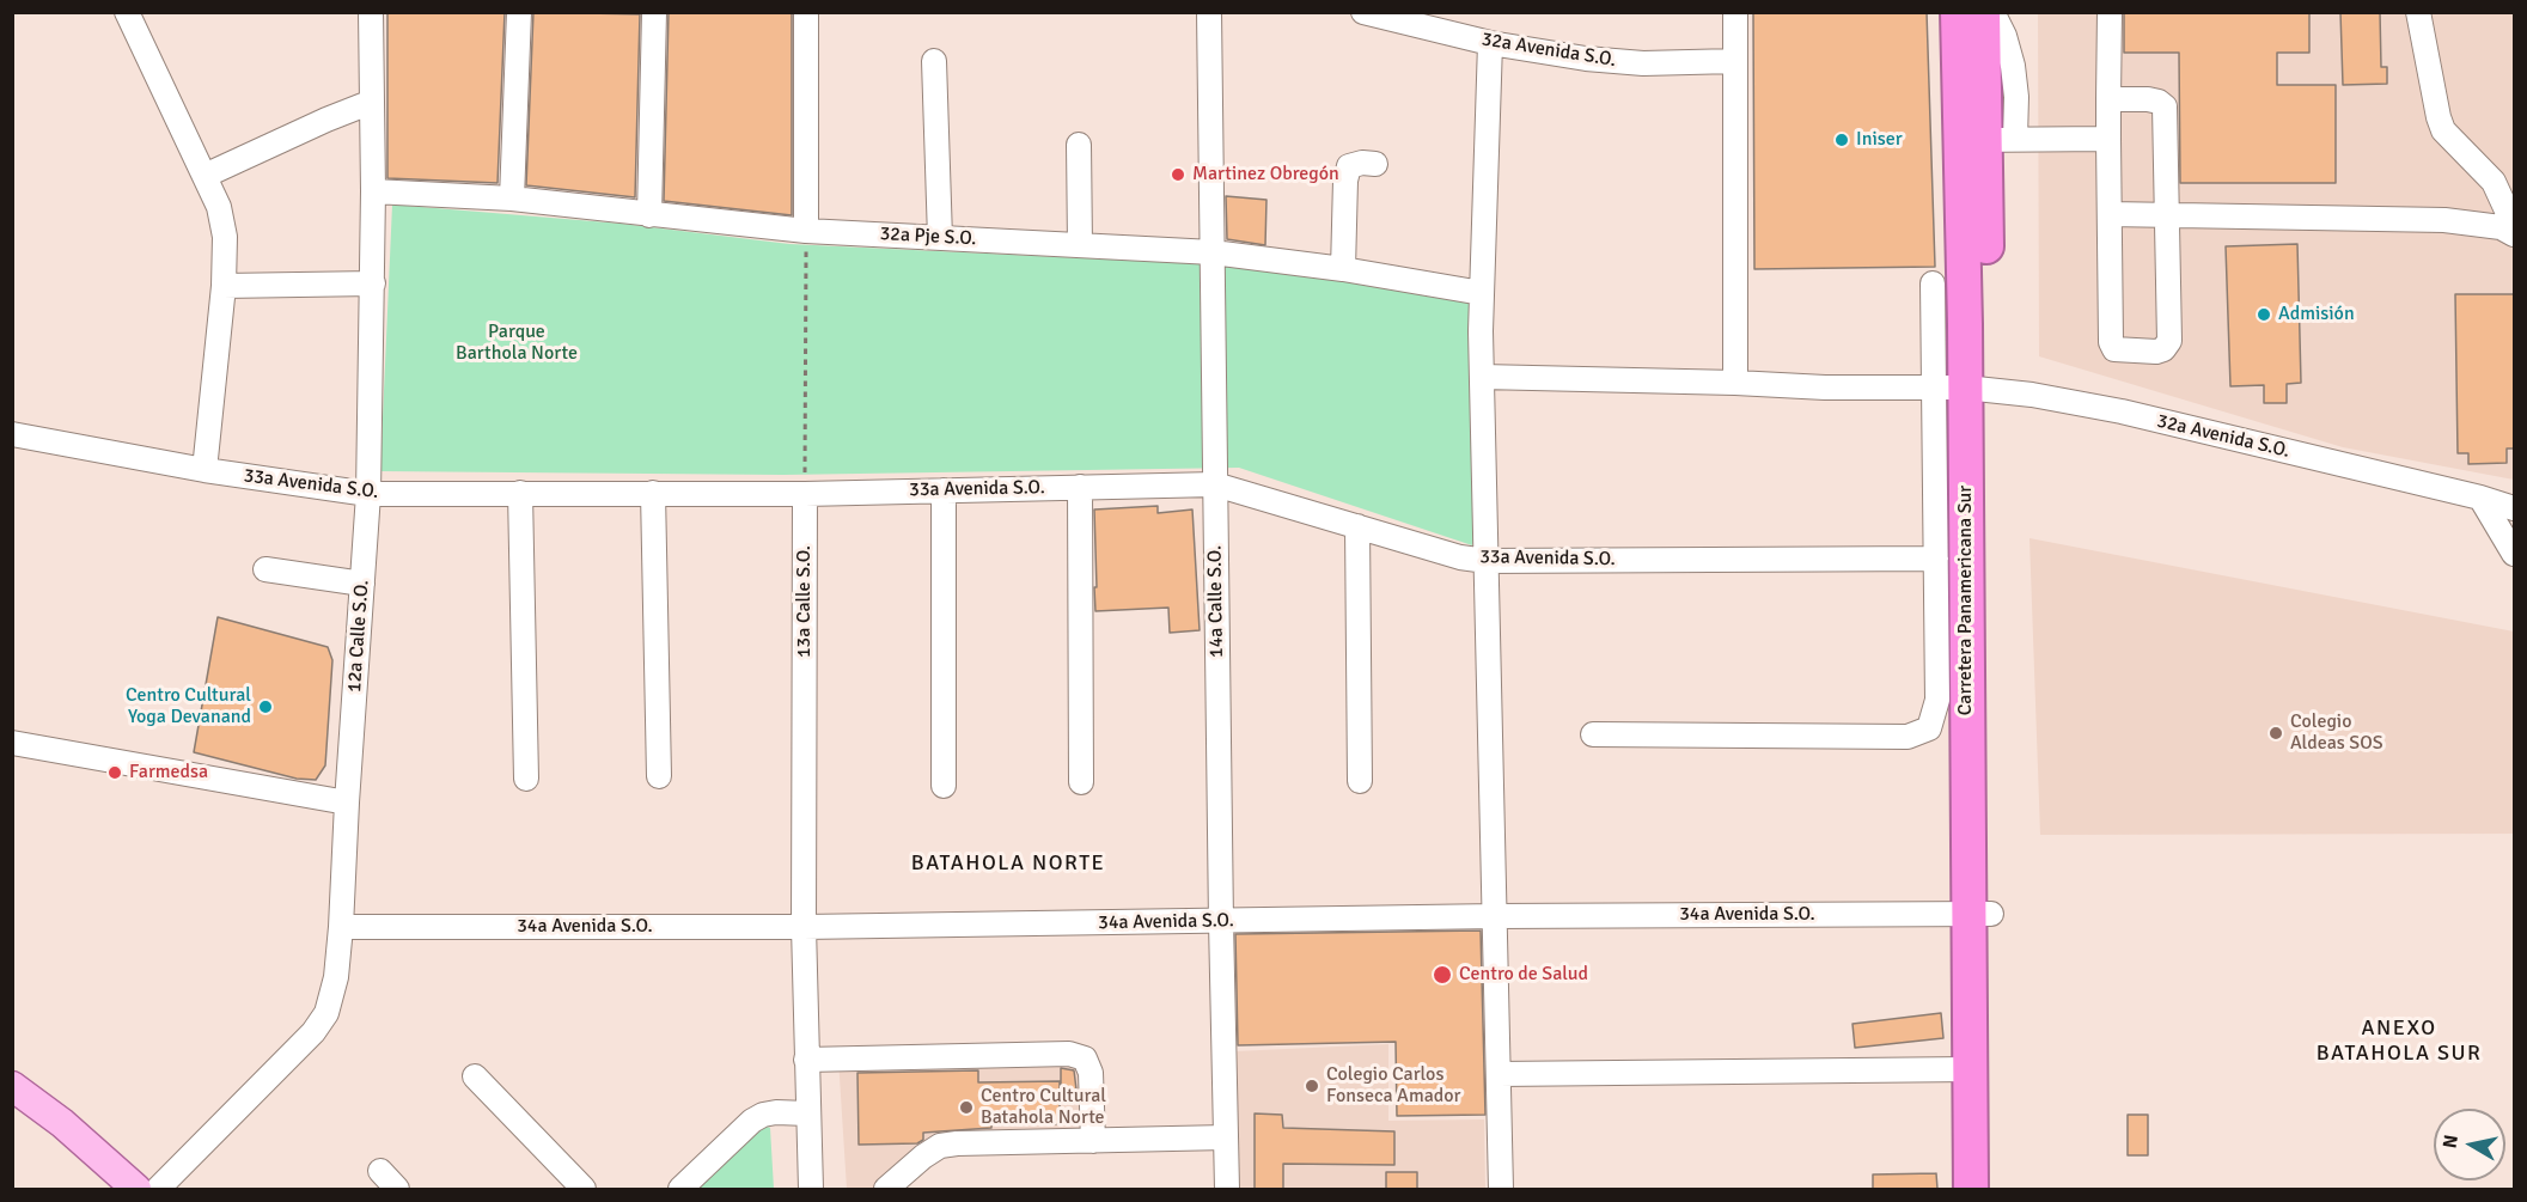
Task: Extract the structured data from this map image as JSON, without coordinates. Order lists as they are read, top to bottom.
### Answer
{
  "streets": {
    "highway": ["Carretera Panamericana Sur"],
    "street": [
      "32a Avenida S.O.",
      "32a Pje S.O.",
      "33a Avenida S.O.",
      "13a Calle S.O.",
      "14a Calle S.O.",
      "12a Calle S.O.",
      "34a Avenida S.O."
    ]
  },
  "crossings": [
    ["32a Avenida S.O.", "Carretera Panamericana Sur"],
    ["32a Pje S.O.", "14a Calle S.O."],
    ["32a Pje S.O.", "12a Calle S.O."],
    ["33a Avenida S.O.", "13a Calle S.O."],
    ["33a Avenida S.O.", "14a Calle S.O."],
    ["33a Avenida S.O.", "12a Calle S.O."],
    ["Carretera Panamericana Sur", "34a Avenida S.O."],
    ["13a Calle S.O.", "34a Avenida S.O."],
    ["14a Calle S.O.", "34a Avenida S.O."],
    ["12a Calle S.O.", "34a Avenida S.O."]
  ],
  "districts": ["BATAHOLA NORTE", "ANEXO BATAHOLA SUR"],
  "parks": ["Parque Barthola Norte"],
  "places": [
    "Iniser",
    "Martinez Obregón",
    "Admisión",
    "Centro Cultural Yoga Devanand",
    "Colegio Aldeas SOS",
    "Farmedsa",
    "Centro de Salud",
    "Colegio Carlos Fonseca Amador",
    "Centro Cultural Batahola Norte"
  ],
  "north": "left"
}
